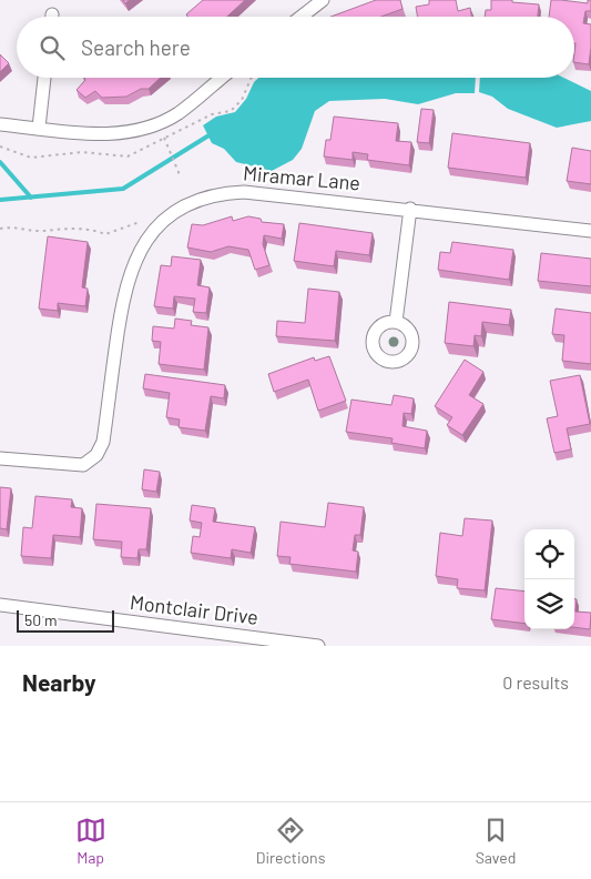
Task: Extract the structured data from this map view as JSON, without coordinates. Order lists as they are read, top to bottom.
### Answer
{
  "streets": {
    "street": ["Miramar Lane", "Montclair Drive"]
  },
  "scale_bar": "50 m",
  "page": {
    "search": "Search here",
    "scale": "50 m",
    "heading": ["Nearby", "0 results"],
    "nav": ["Map", "Directions", "Saved"]
  }
}
